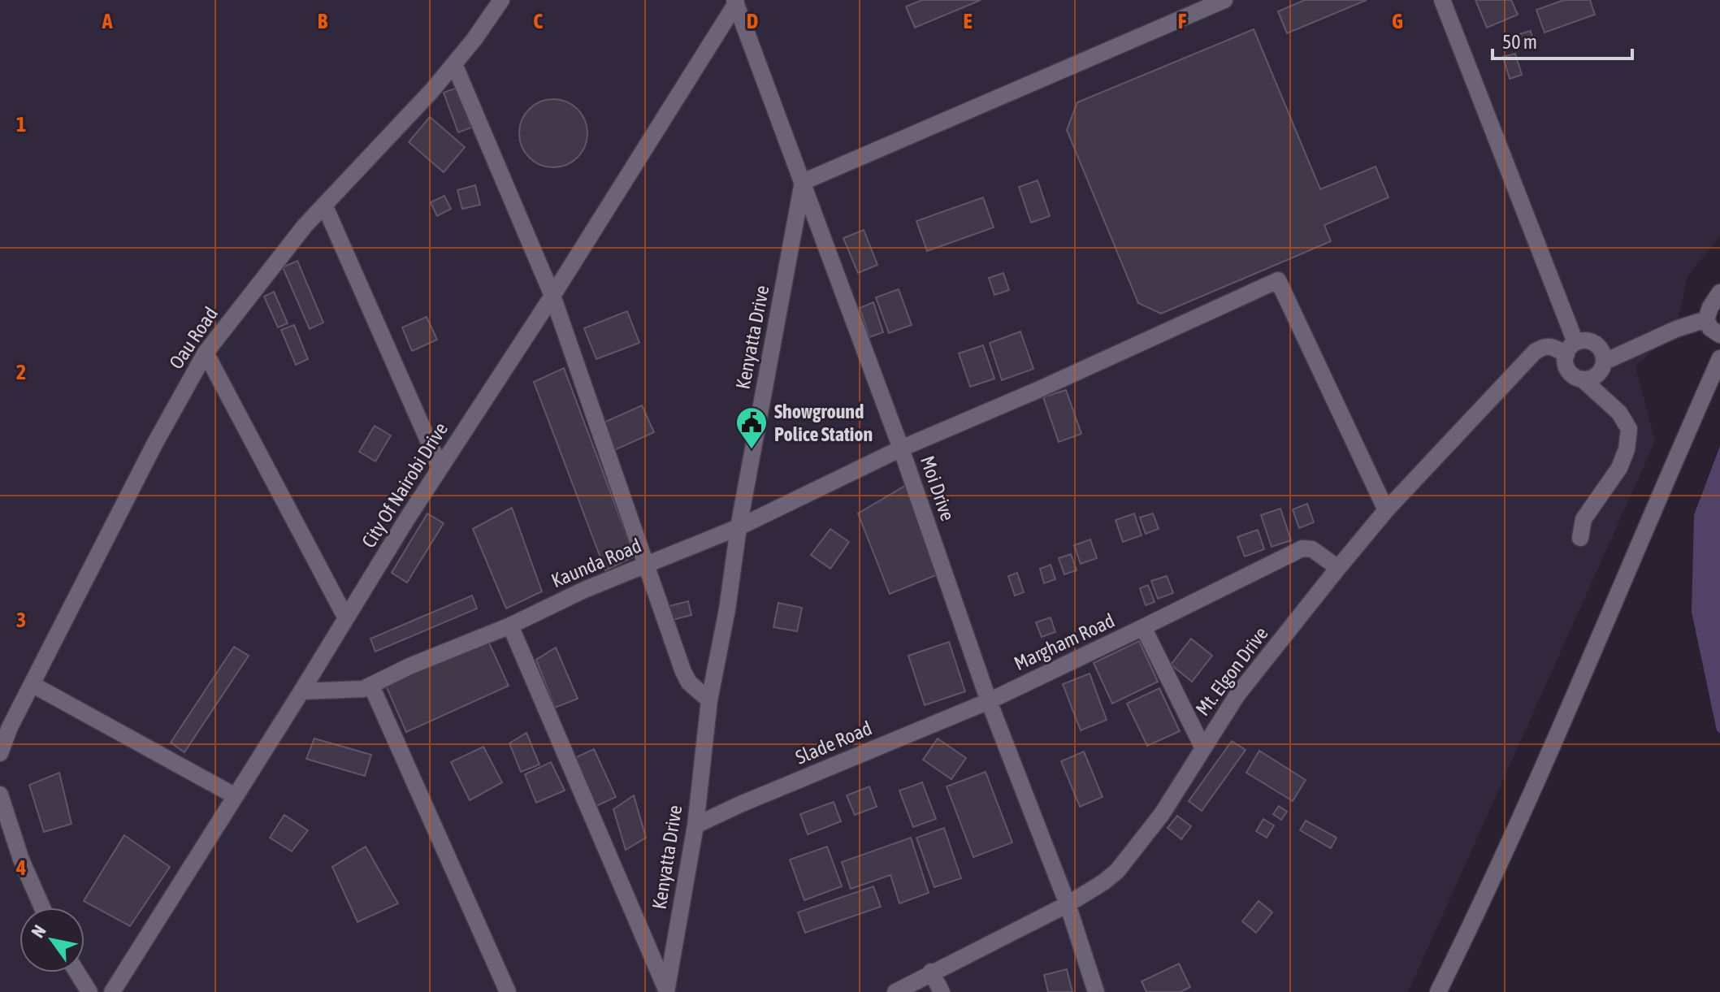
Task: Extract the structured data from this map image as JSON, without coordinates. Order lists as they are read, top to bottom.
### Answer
{
  "streets": {
    "street": [
      "Kenyatta Drive",
      "Oau Road",
      "City Of Nairobi Drive",
      "Moi Drive",
      "Kaunda Road",
      "Margham Road",
      "Mt. Elgon Drive",
      "Slade Road"
    ]
  },
  "crossings": [
    ["Kenyatta Drive", "Moi Drive"],
    ["Kenyatta Drive", "Kaunda Road"],
    ["Kenyatta Drive", "Slade Road"],
    ["City Of Nairobi Drive", "Moi Drive"],
    ["City Of Nairobi Drive", "Kaunda Road"],
    ["Moi Drive", "Kaunda Road"],
    ["Moi Drive", "Margham Road"],
    ["Moi Drive", "Mt. Elgon Drive"],
    ["Moi Drive", "Slade Road"],
    ["Kaunda Road", "Mt. Elgon Drive"],
    ["Margham Road", "Mt. Elgon Drive"],
    ["Margham Road", "Slade Road"]
  ],
  "places": {
    "public building": ["Showground Police Station"]
  },
  "scale_bar": "50 m",
  "north": "top left",
  "grid": {
    "columns": [
      "A",
      "B",
      "C",
      "D",
      "E",
      "F",
      "G"
    ],
    "rows": [
      "1",
      "2",
      "3",
      "4"
    ]
  }
}
